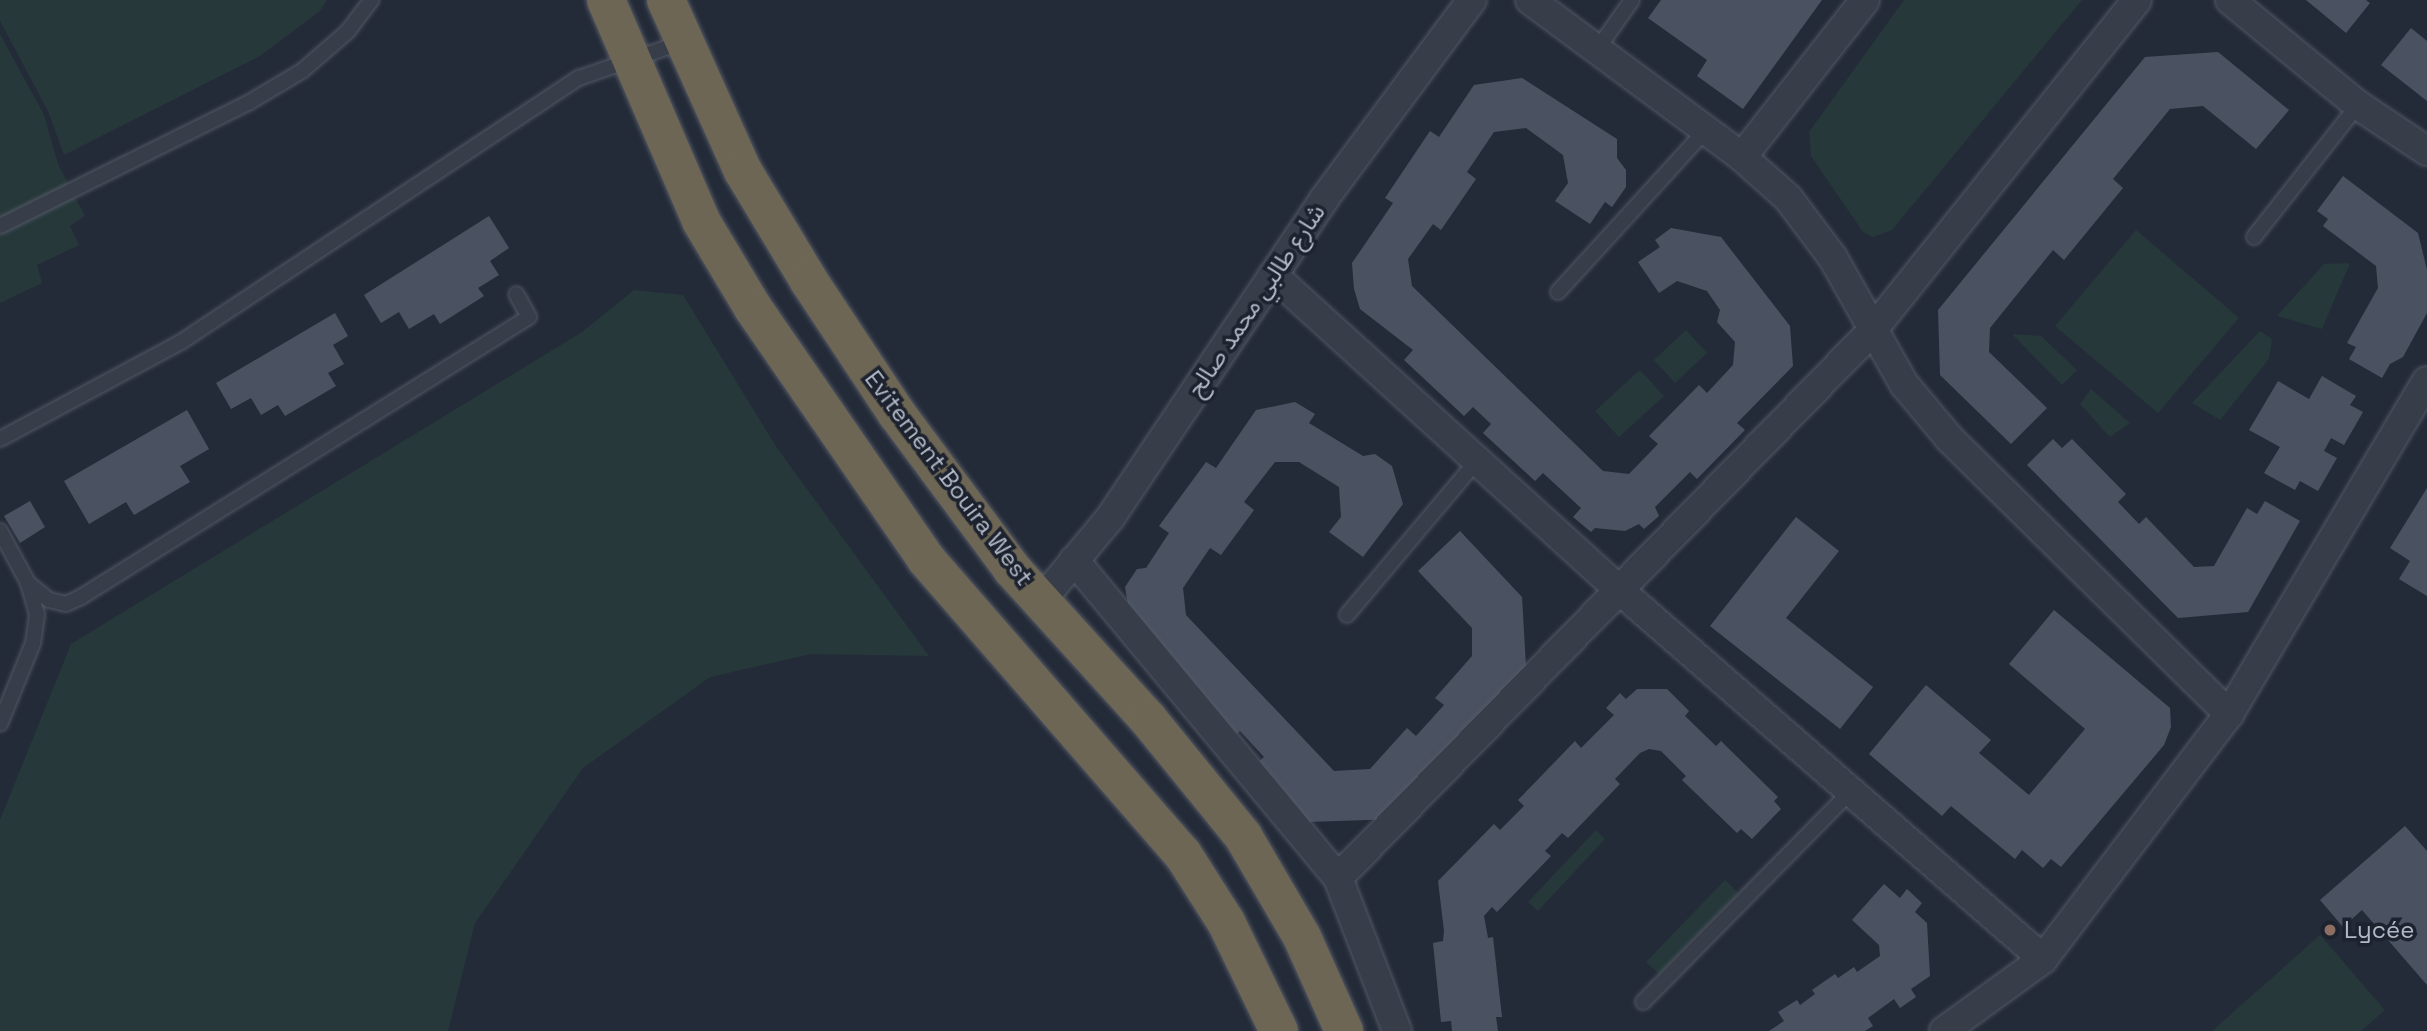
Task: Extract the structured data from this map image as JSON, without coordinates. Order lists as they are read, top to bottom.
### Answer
{
  "streets": {
    "highway": ["Evitement Bouira West"],
    "street": ["شارع طالبي محمد صالح"]
  },
  "crossings": [
    ["شارع طالبي محمد صالح", "Evitement Bouira West"]
  ],
  "places": ["Lycée"]
}
